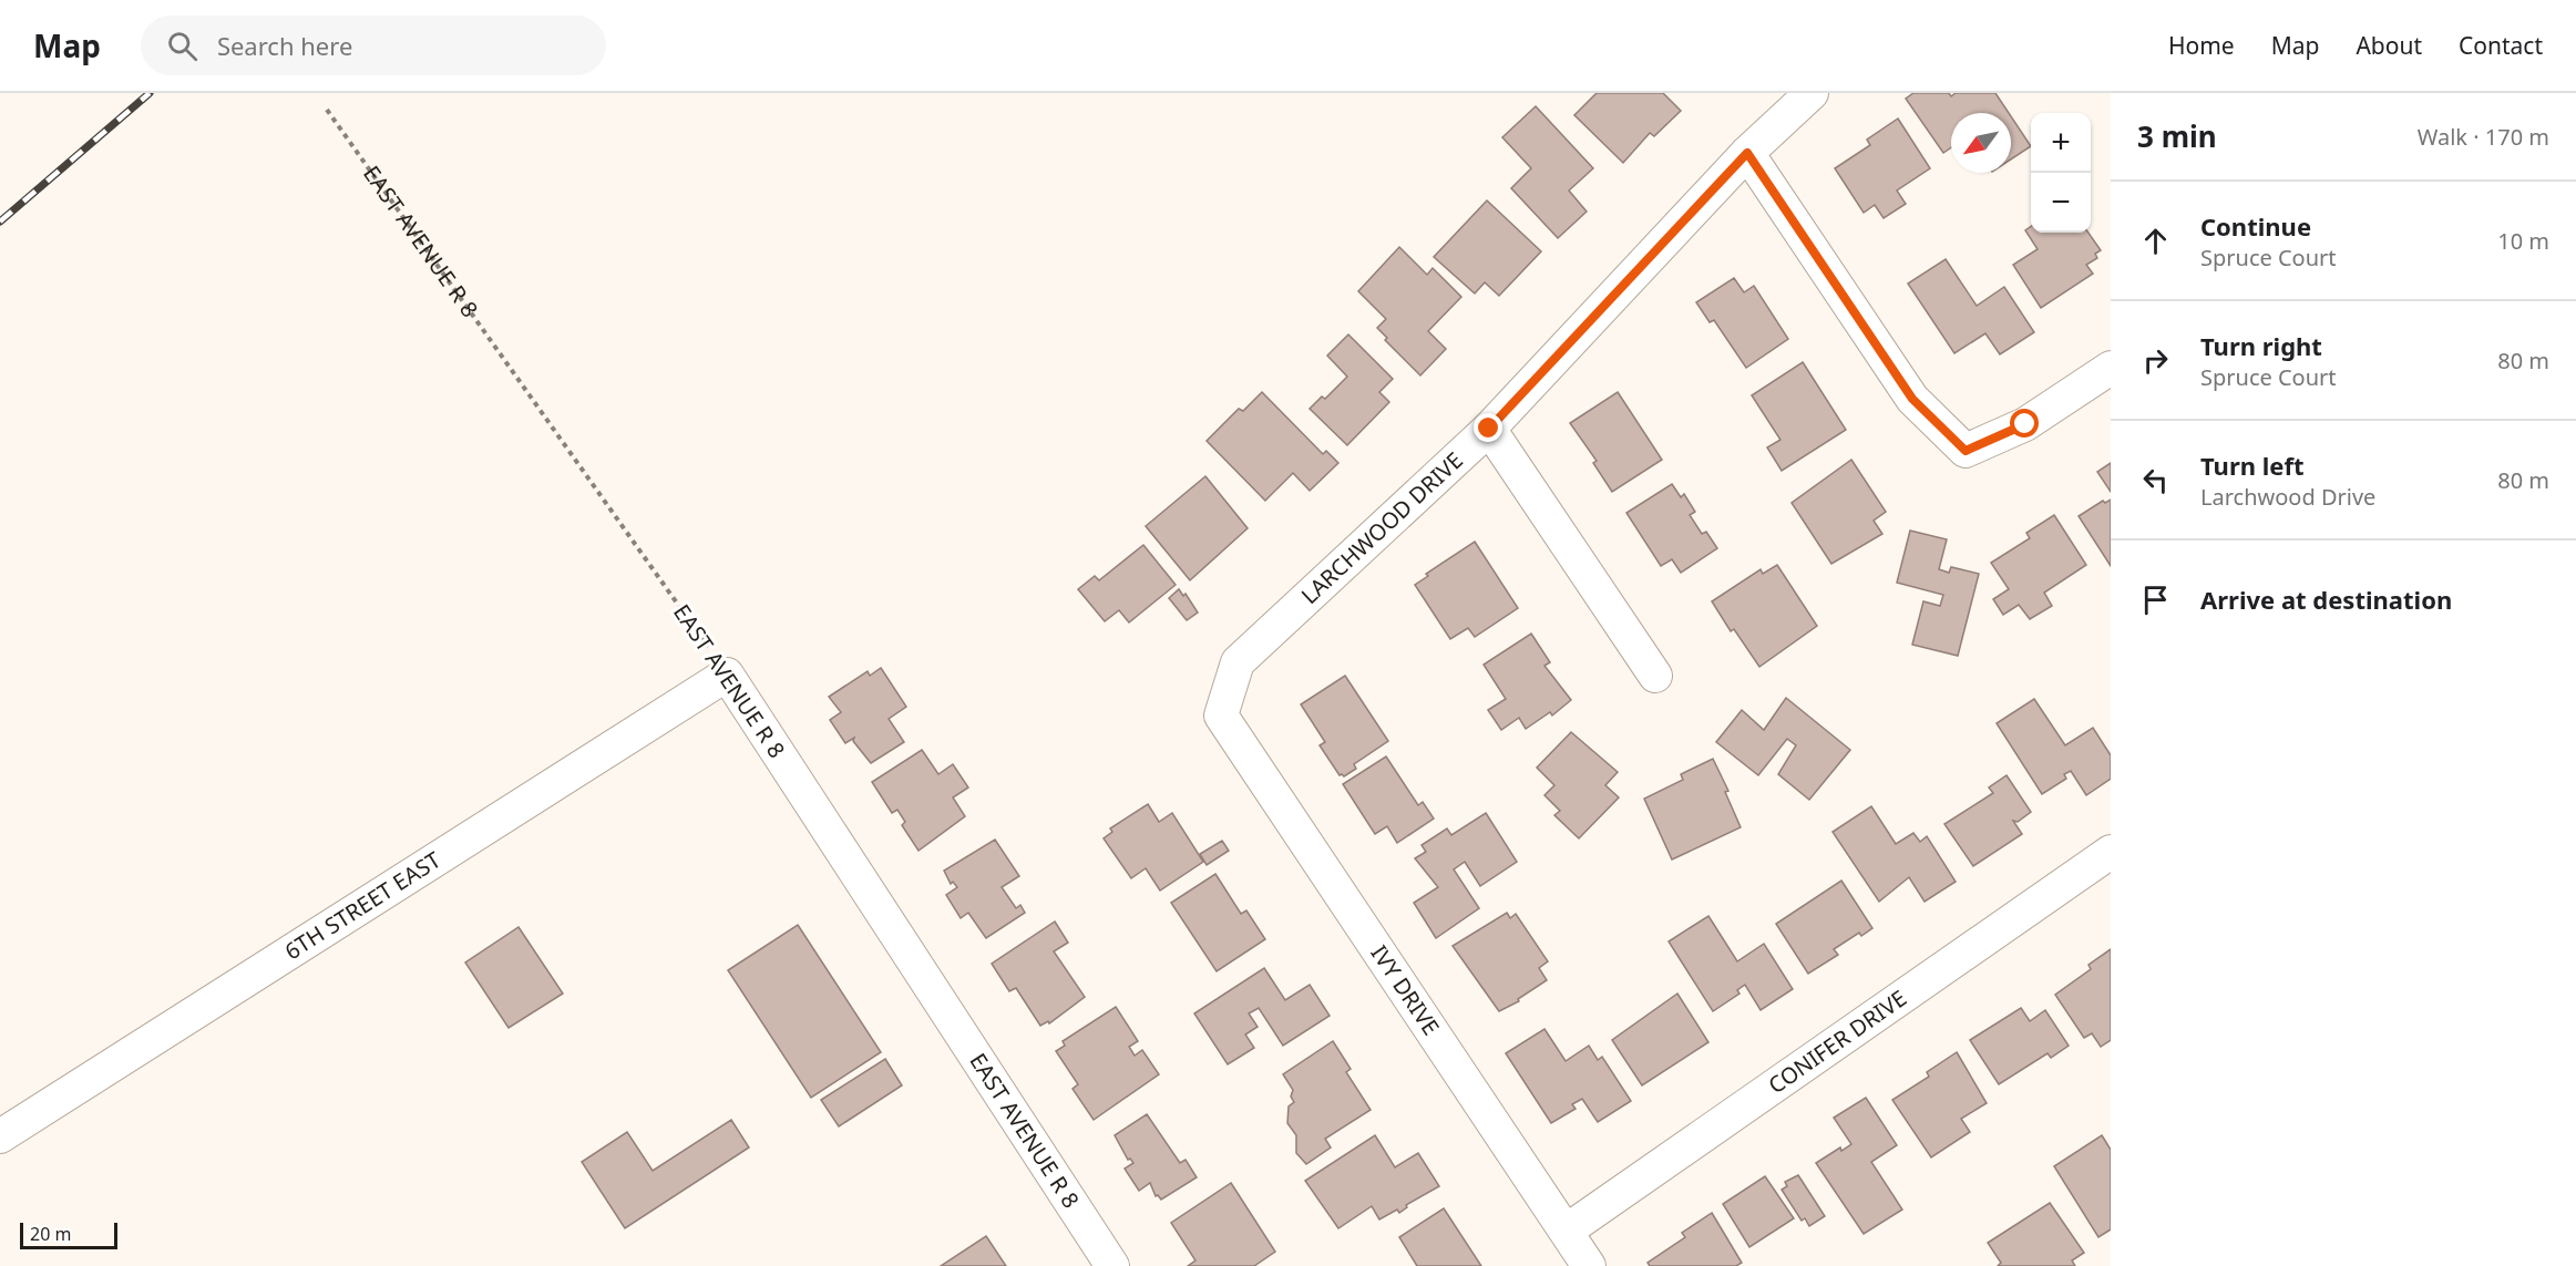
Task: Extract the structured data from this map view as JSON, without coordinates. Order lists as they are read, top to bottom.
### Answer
{
  "streets": {
    "street": [
      "EAST AVENUE R 8",
      "LARCHWOOD DRIVE",
      "6TH STREET EAST",
      "IVY DRIVE",
      "CONIFER DRIVE"
    ]
  },
  "crossings": [
    ["EAST AVENUE R 8", "6TH STREET EAST"],
    ["LARCHWOOD DRIVE", "IVY DRIVE"],
    ["IVY DRIVE", "CONIFER DRIVE"]
  ],
  "scale_bar": "20 m",
  "north": "bottom left",
  "page": {
    "header": "Map",
    "search": "Search here",
    "nav": [
      "Home",
      "Map",
      "About",
      "Contact"
    ],
    "heading": ["3 min", "Walk · 170 m"],
    "map_buttons": ["+", "−"],
    "list": [
      ["Continue", "Spruce Court", "10 m"],
      ["Turn right", "Spruce Court", "80 m"],
      ["Turn left", "Larchwood Drive", "80 m"],
      "Arrive at destination"
    ],
    "scale": "20 m"
  }
}
